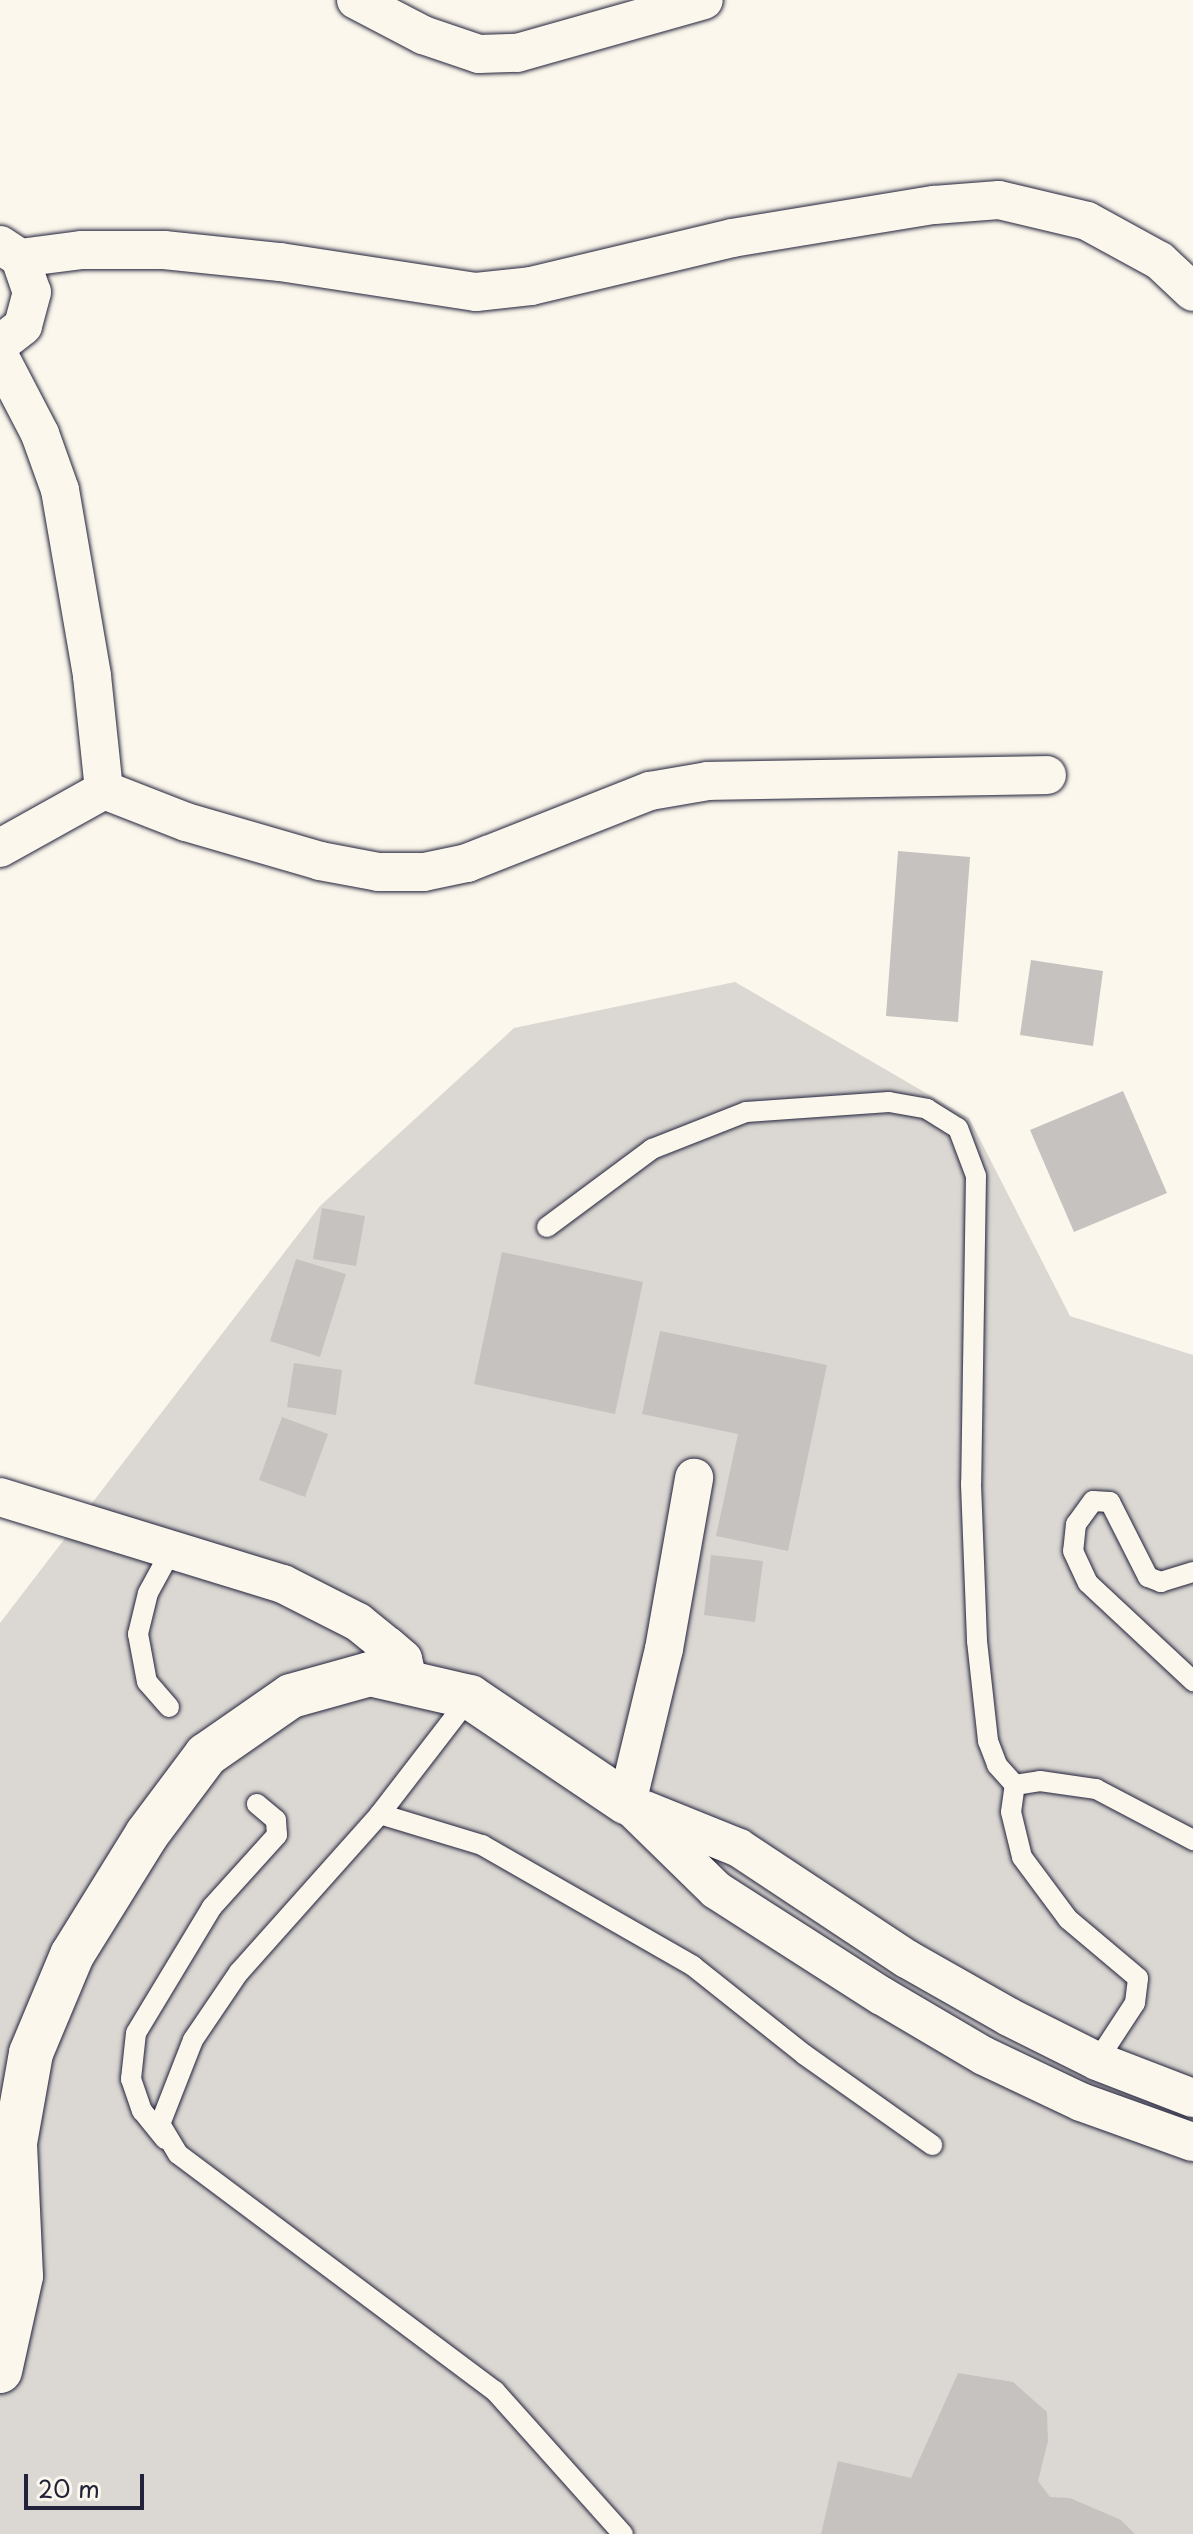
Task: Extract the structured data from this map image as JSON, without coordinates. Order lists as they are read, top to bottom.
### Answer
{
  "scale_bar": "20 m"
}
